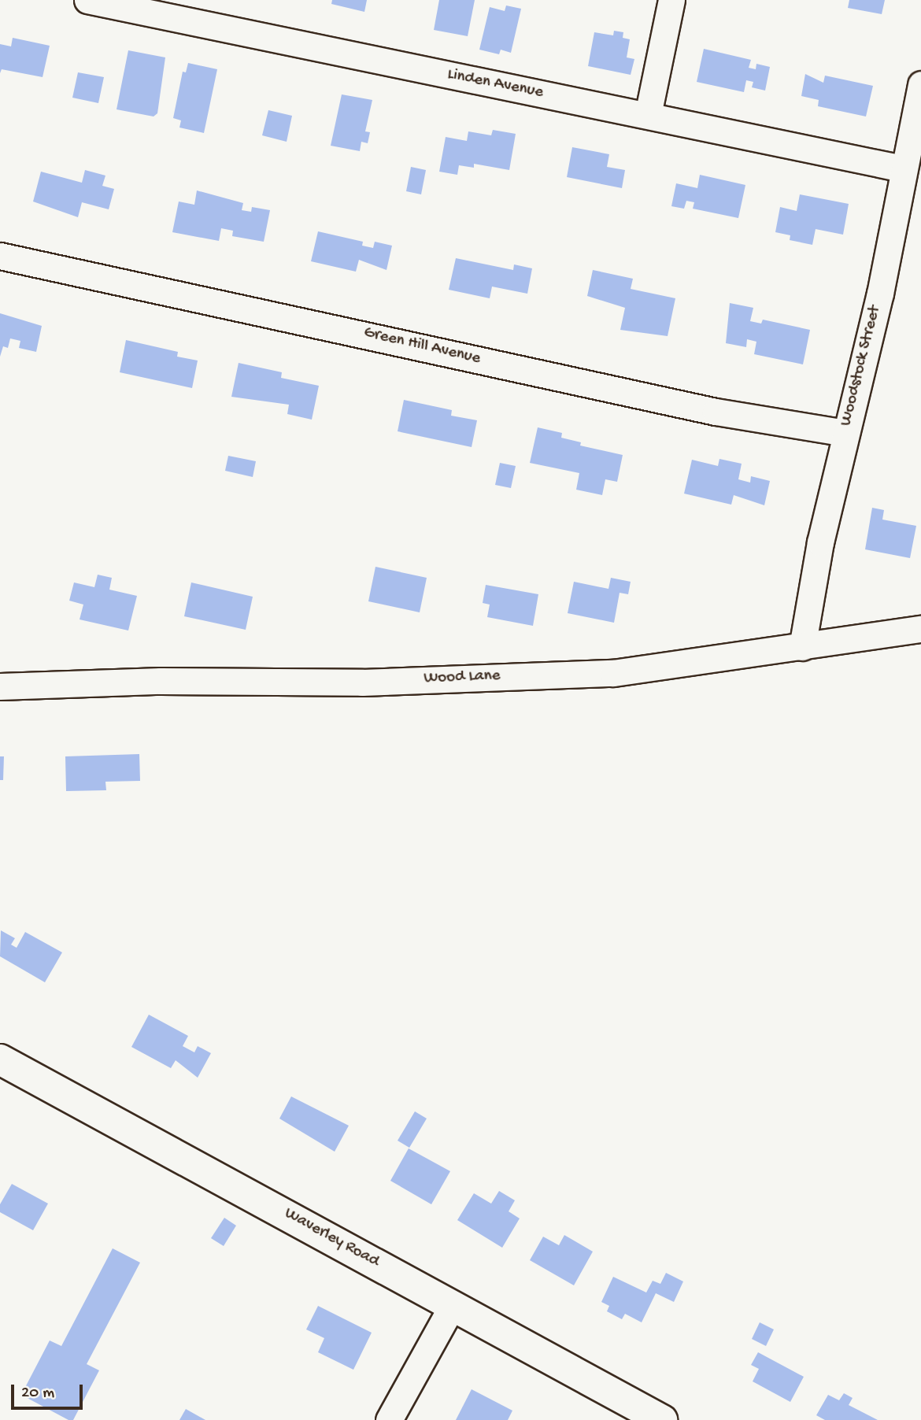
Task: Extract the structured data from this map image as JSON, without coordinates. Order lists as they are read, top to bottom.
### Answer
{
  "streets": {
    "main road": ["Waverley Road"],
    "street": [
      "Linden Avenue",
      "Green Hill Avenue",
      "Woodstock Street",
      "Wood Lane"
    ]
  },
  "crossings": [
    ["Linden Avenue", "Woodstock Street"],
    ["Green Hill Avenue", "Woodstock Street"],
    ["Woodstock Street", "Wood Lane"]
  ],
  "scale_bar": "20 m"
}
